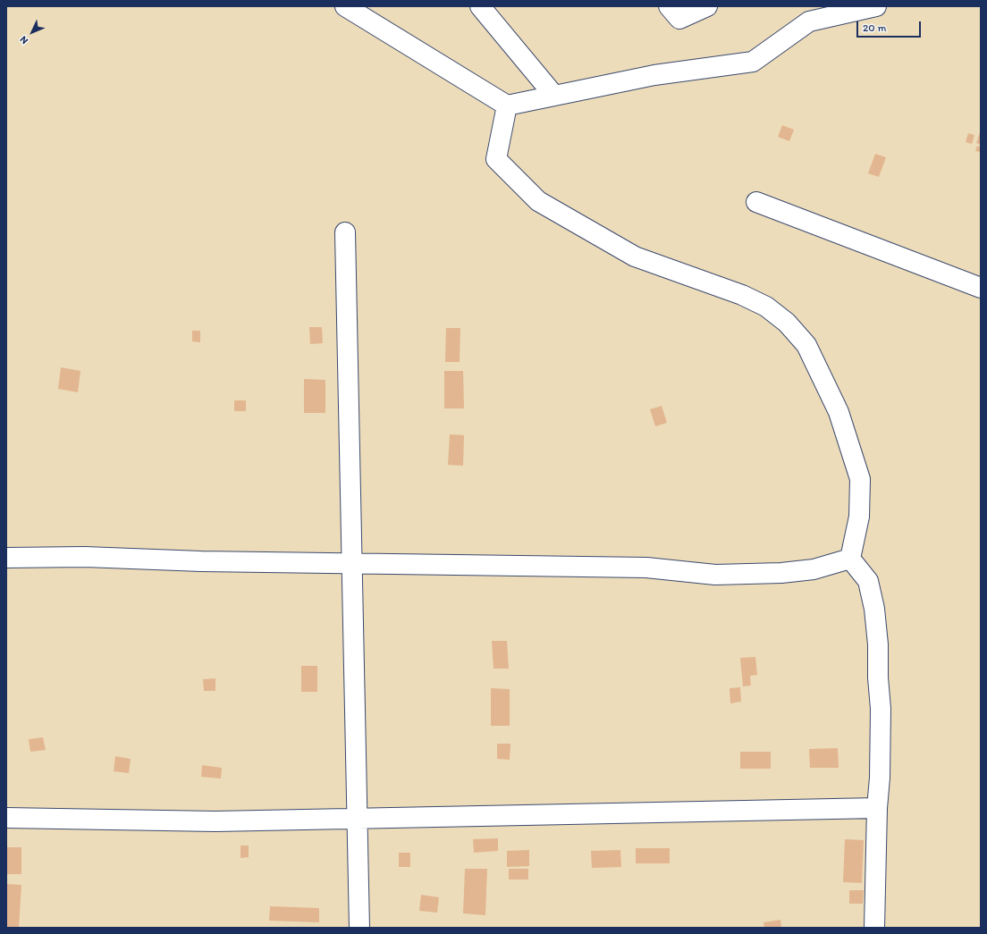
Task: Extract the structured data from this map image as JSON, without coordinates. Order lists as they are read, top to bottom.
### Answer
{
  "scale_bar": "20 m",
  "north": "bottom left"
}
